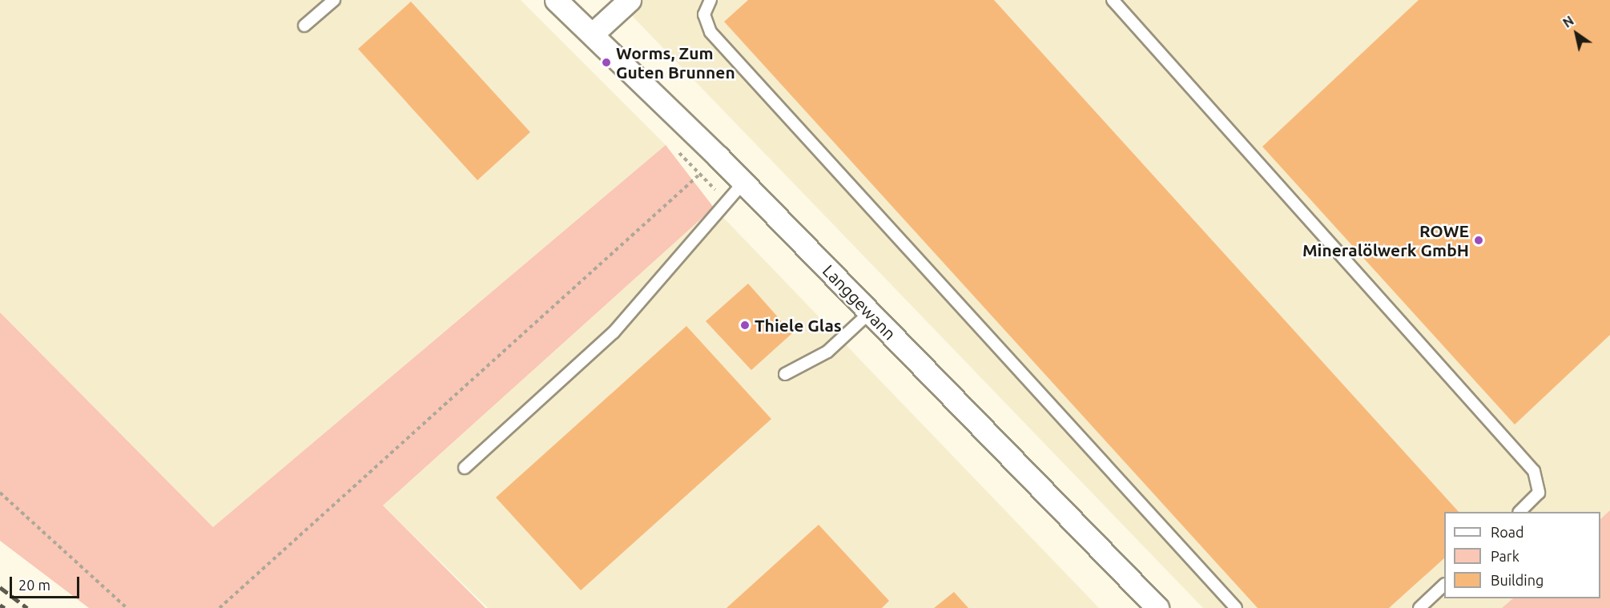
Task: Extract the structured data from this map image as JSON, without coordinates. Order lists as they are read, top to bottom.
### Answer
{
  "streets": {
    "street": ["Langgewann"]
  },
  "places": ["Worms, Zum Guten Brunnen", "ROWE Mineralölwerk GmbH", "Thiele Glas"],
  "legend": ["Road", "Park", "Building"],
  "scale_bar": "20 m",
  "north": "top left"
}
